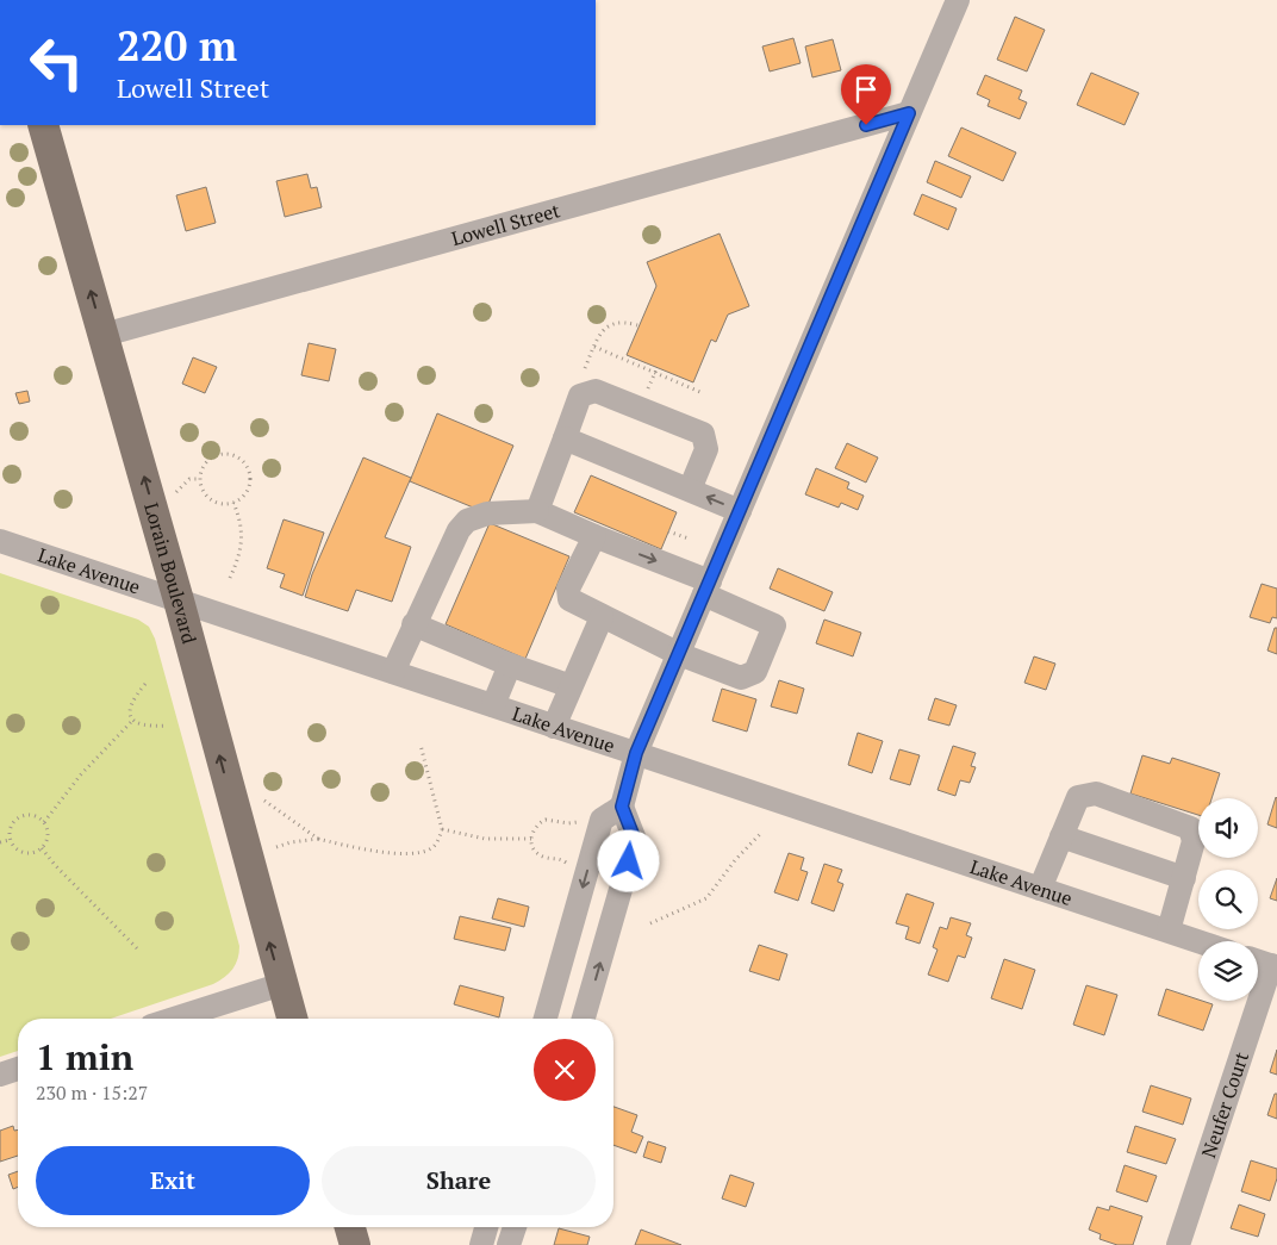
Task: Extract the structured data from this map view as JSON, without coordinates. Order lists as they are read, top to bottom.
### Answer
{
  "streets": {
    "main road": ["Lorain Boulevard"],
    "street": ["Lowell Street", "Lake Avenue", "Neufer Court"]
  },
  "crossings": [
    ["Lowell Street", "Lorain Boulevard"],
    ["Lake Avenue", "Lorain Boulevard"]
  ],
  "one_way": ["Lorain Boulevard"],
  "page": {
    "turn": ["220 m", "Lowell Street"],
    "heading": ["1 min", "230 m · 15:27"],
    "buttons": ["Exit", "Share"]
  }
}
